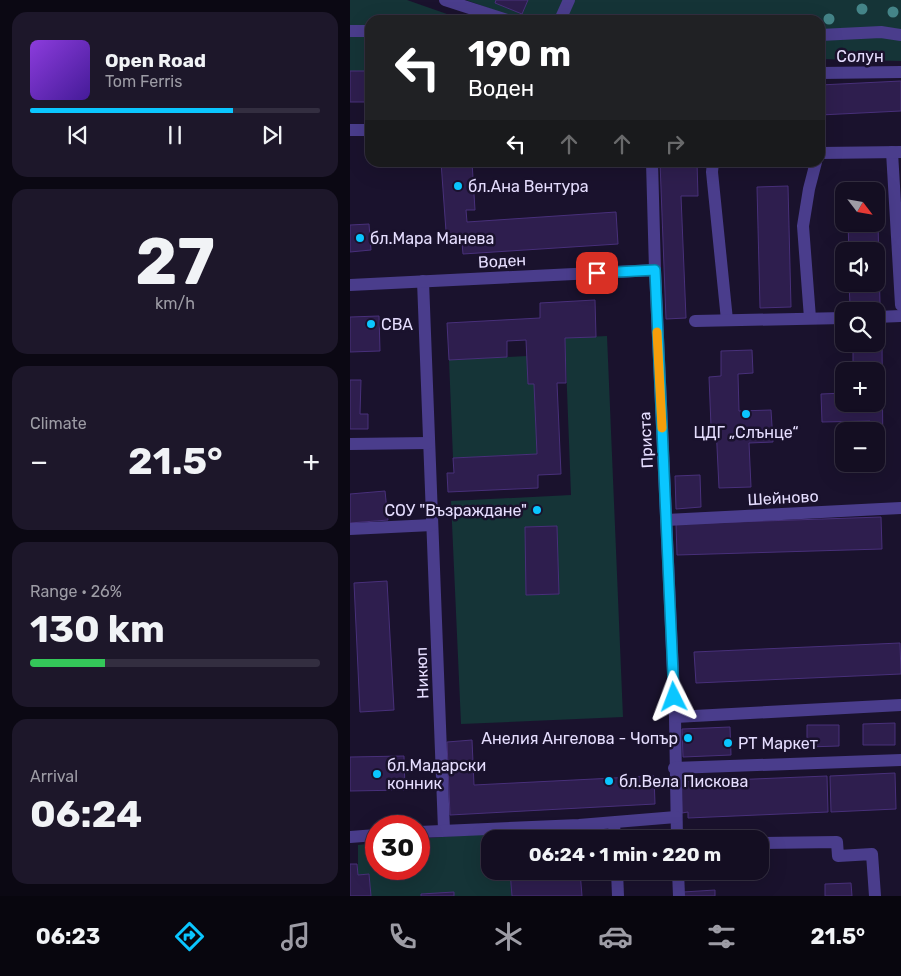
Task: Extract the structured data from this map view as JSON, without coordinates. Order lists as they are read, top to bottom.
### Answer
{
  "streets": {
    "street": [
      "Солун",
      "Воден",
      "Приста",
      "Шейново",
      "Никюп"
    ]
  },
  "crossings": [
    ["Воден", "Приста"],
    ["Воден", "Никюп"],
    ["Приста", "Шейново"]
  ],
  "places": [
    "бл.Ана Вентура",
    "бл.Мара Манева",
    "CBA",
    "ЦДГ „Слънце“",
    "СОУ \"Възраждане\"",
    "Анелия Ангелова - Чопър",
    "РТ Маркет",
    "бл.Мадарски конник",
    "бл.Вела Пискова"
  ],
  "north": "bottom right",
  "page": {
    "turn": ["190 m", "Воден"],
    "song": ["Open Road", "Tom Ferris"],
    "map_buttons": ["+", "−"],
    "tile": [
      ["27", "km/h"],
      "Climate",
      ["Range · 26%", "130 km"],
      ["Arrival", "06:24"]
    ],
    "heat": ["−", "21.5°", "+"],
    "limit": "30",
    "trip": "06:24 · 1 min · 220 m",
    "tabs": ["06:23", "21.5°"]
  }
}
